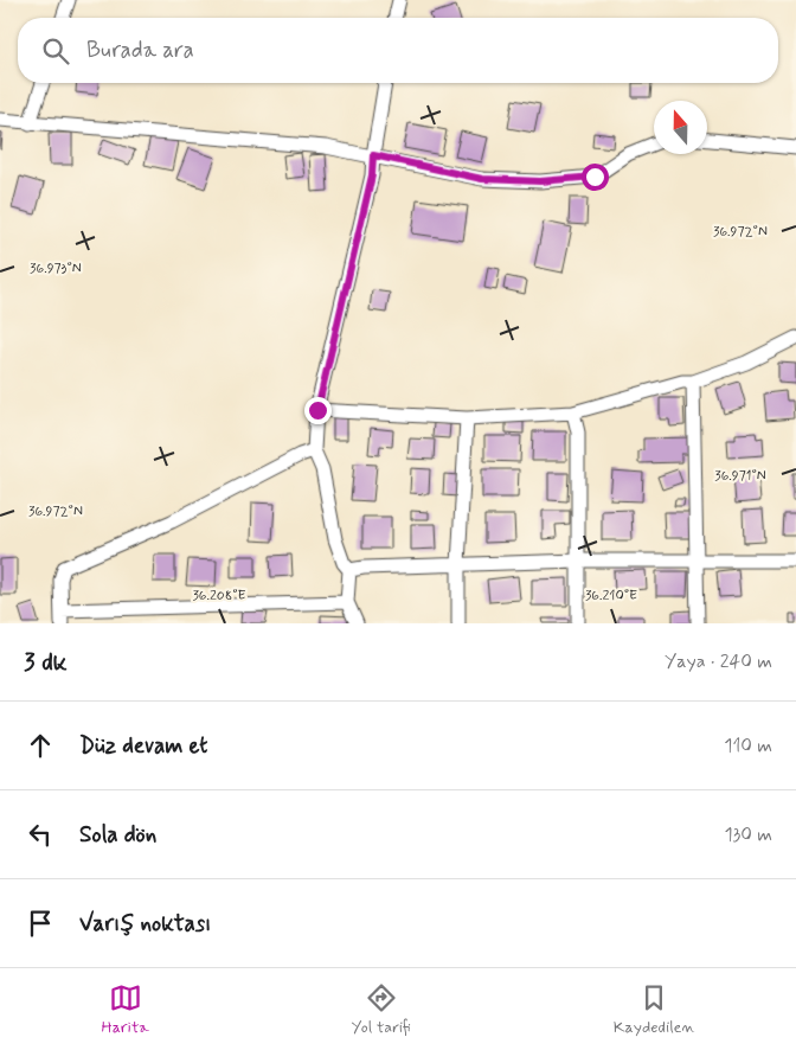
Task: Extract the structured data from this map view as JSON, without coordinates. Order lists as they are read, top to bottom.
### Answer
{
  "north": "top",
  "page": {
    "search": "Burada ara",
    "heading": ["3 dk", "Yaya · 240 m"],
    "list": [
      ["Düz devam et", "110 m"],
      ["Sola dön", "130 m"],
      "Varış noktası"
    ],
    "nav": ["Harita", "Yol tarifi", "Kaydedilen"]
  },
  "coordinates": [
    "36.972°N",
    "36.973°N",
    "36.971°N",
    "36.208°E",
    "36.210°E"
  ]
}
